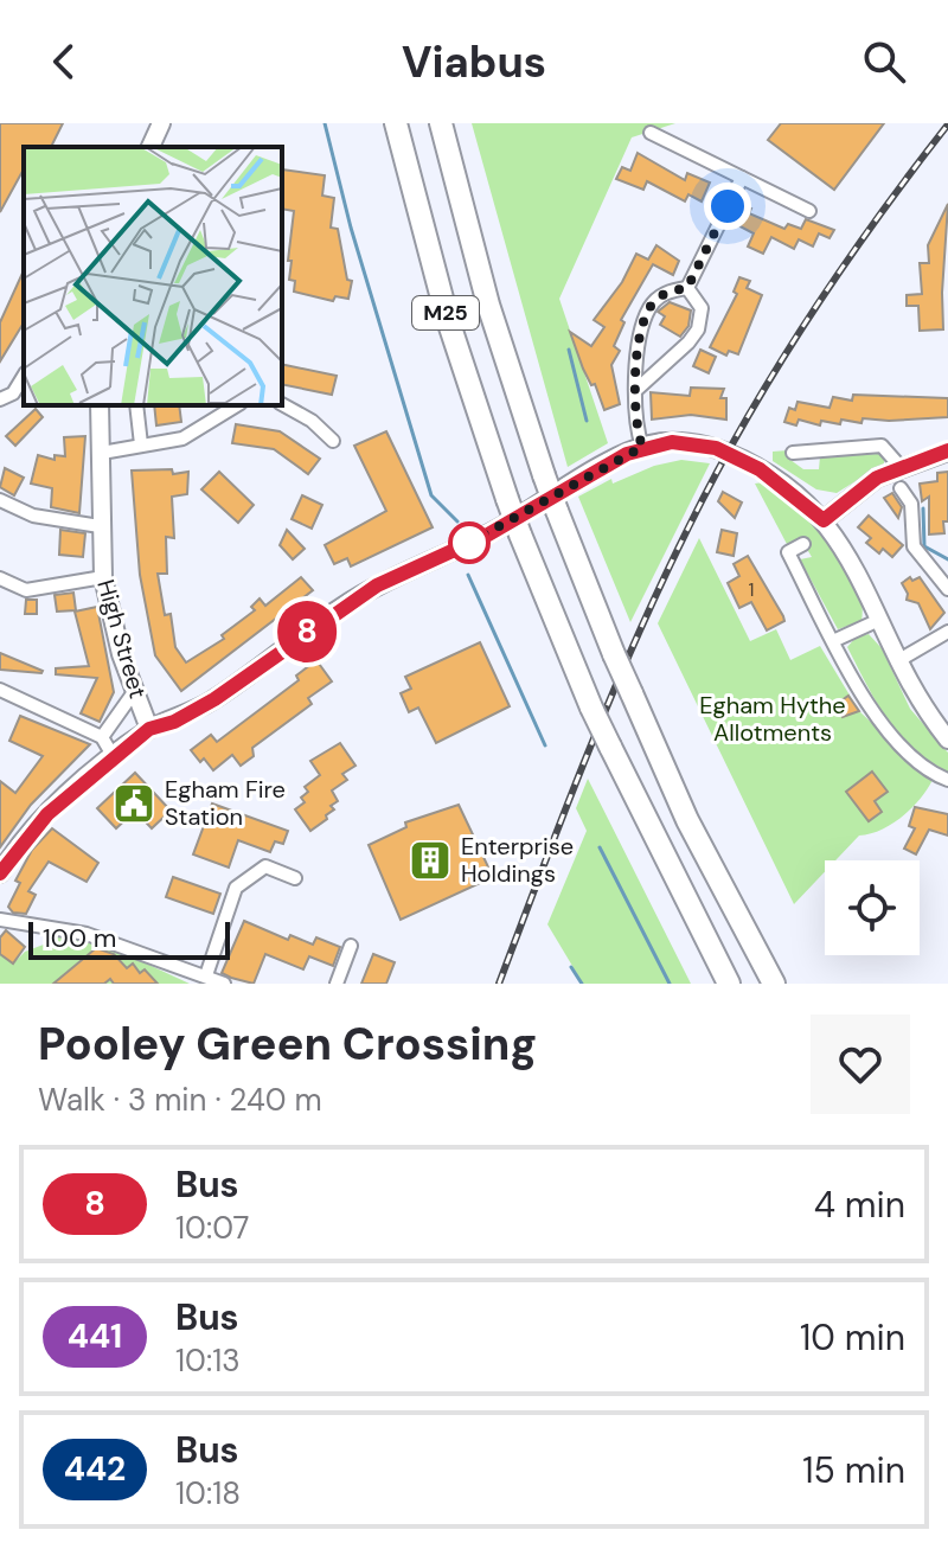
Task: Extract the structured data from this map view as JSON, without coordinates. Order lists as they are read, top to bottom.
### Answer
{
  "streets": {
    "highway": ["M25"],
    "main road": ["High Street"]
  },
  "parks": ["Egham Hythe Allotments"],
  "places": {
    "public building": ["Egham Fire Station"],
    "building": ["Enterprise Holdings"]
  },
  "lines": ["bus line 8"],
  "house_numbers": ["1"],
  "scale_bar": "100 m",
  "page": {
    "header": "Viabus",
    "on_map": "8",
    "scale": "100 m",
    "heading": ["Pooley Green Crossing", "Walk · 3 min · 240 m"],
    "list": [
      {
        "mark": "8",
        "name": "Bus",
        "note": "10:07",
        "value": "4 min"
      },
      {
        "mark": "441",
        "name": "Bus",
        "note": "10:13",
        "value": "10 min"
      },
      {
        "mark": "442",
        "name": "Bus",
        "note": "10:18",
        "value": "15 min"
      }
    ]
  }
}
